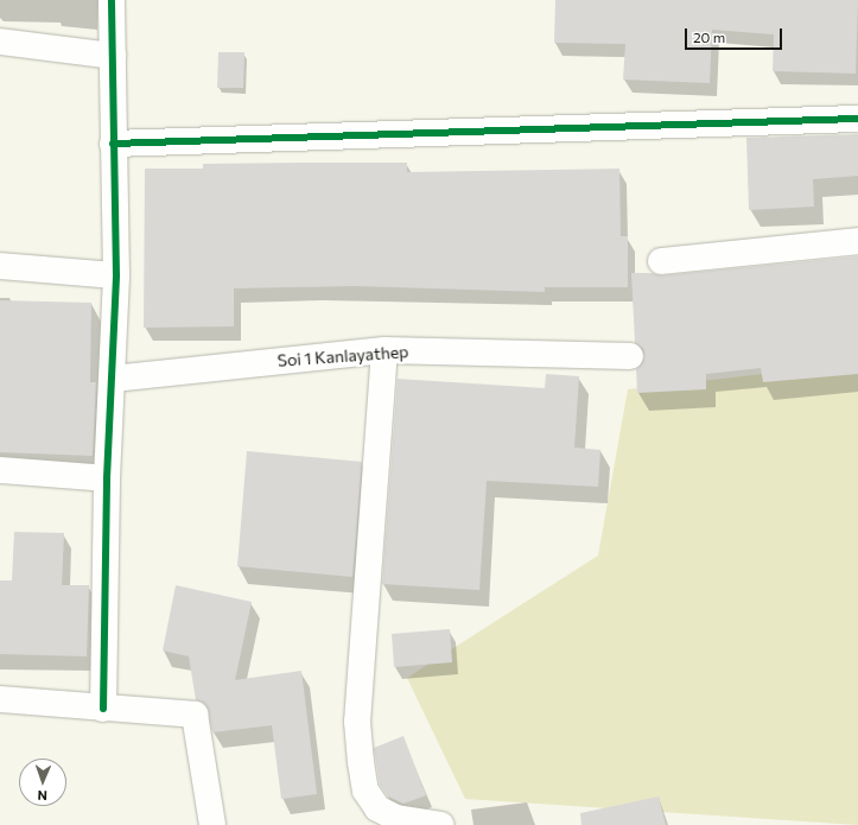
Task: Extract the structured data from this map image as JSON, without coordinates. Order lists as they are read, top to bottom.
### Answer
{
  "streets": {
    "street": ["Soi 1 Kanlayathep"]
  },
  "scale_bar": "20 m",
  "north": "bottom"
}
